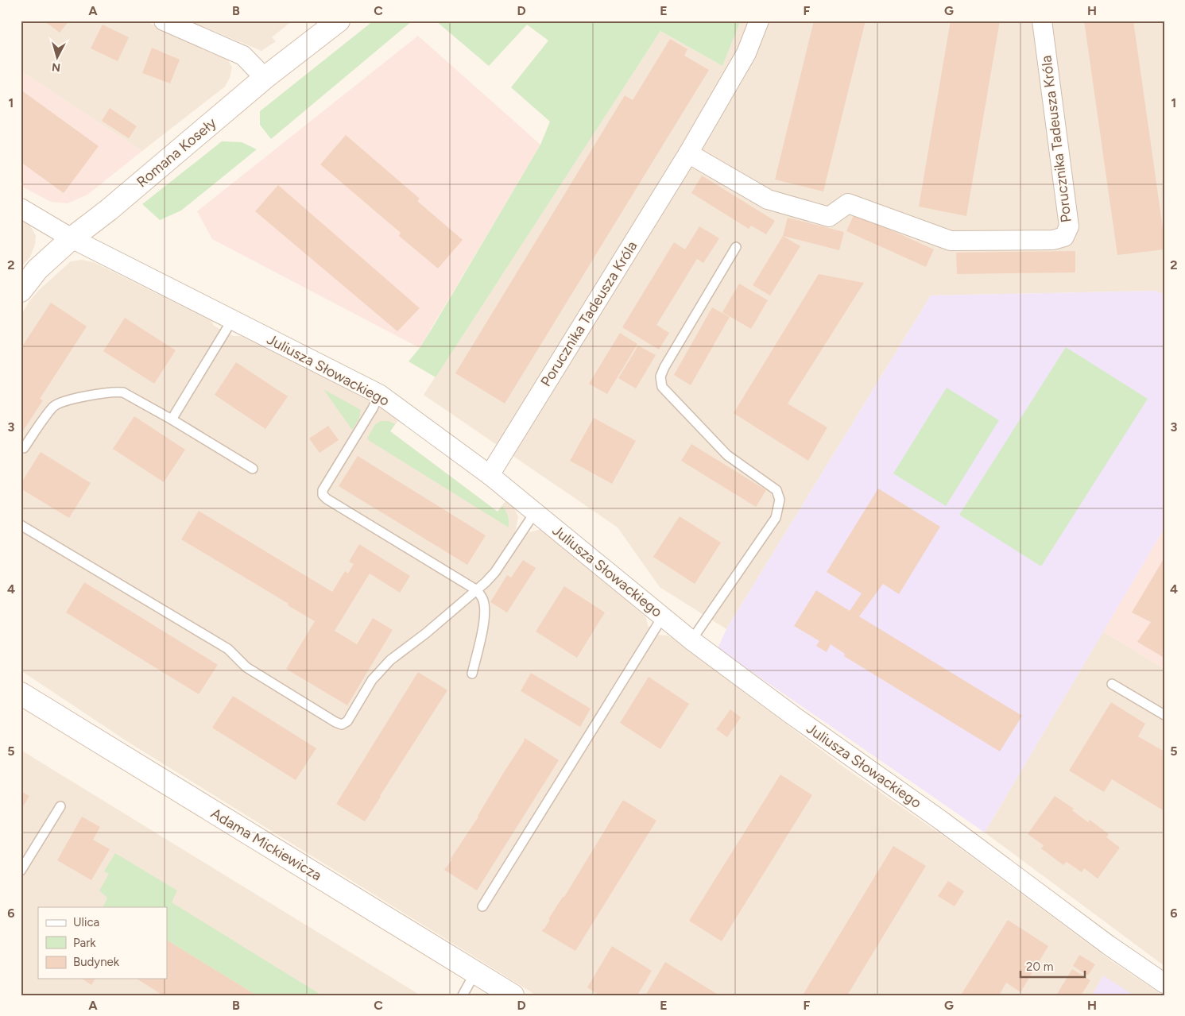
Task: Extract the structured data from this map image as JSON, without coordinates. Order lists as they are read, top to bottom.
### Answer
{
  "streets": {
    "street": [
      "Porucznika Tadeusza Króla",
      "Romana Koseły",
      "Juliusza Słowackiego",
      "Adama Mickiewicza"
    ]
  },
  "crossings": [
    ["Porucznika Tadeusza Króla", "Juliusza Słowackiego"],
    ["Romana Koseły", "Juliusza Słowackiego"]
  ],
  "legend": ["Ulica", "Park", "Budynek"],
  "scale_bar": "20 m",
  "north": "bottom",
  "grid": {
    "columns": [
      "A",
      "B",
      "C",
      "D",
      "E",
      "F",
      "G",
      "H"
    ],
    "rows": [
      "1",
      "2",
      "3",
      "4",
      "5",
      "6"
    ]
  }
}
